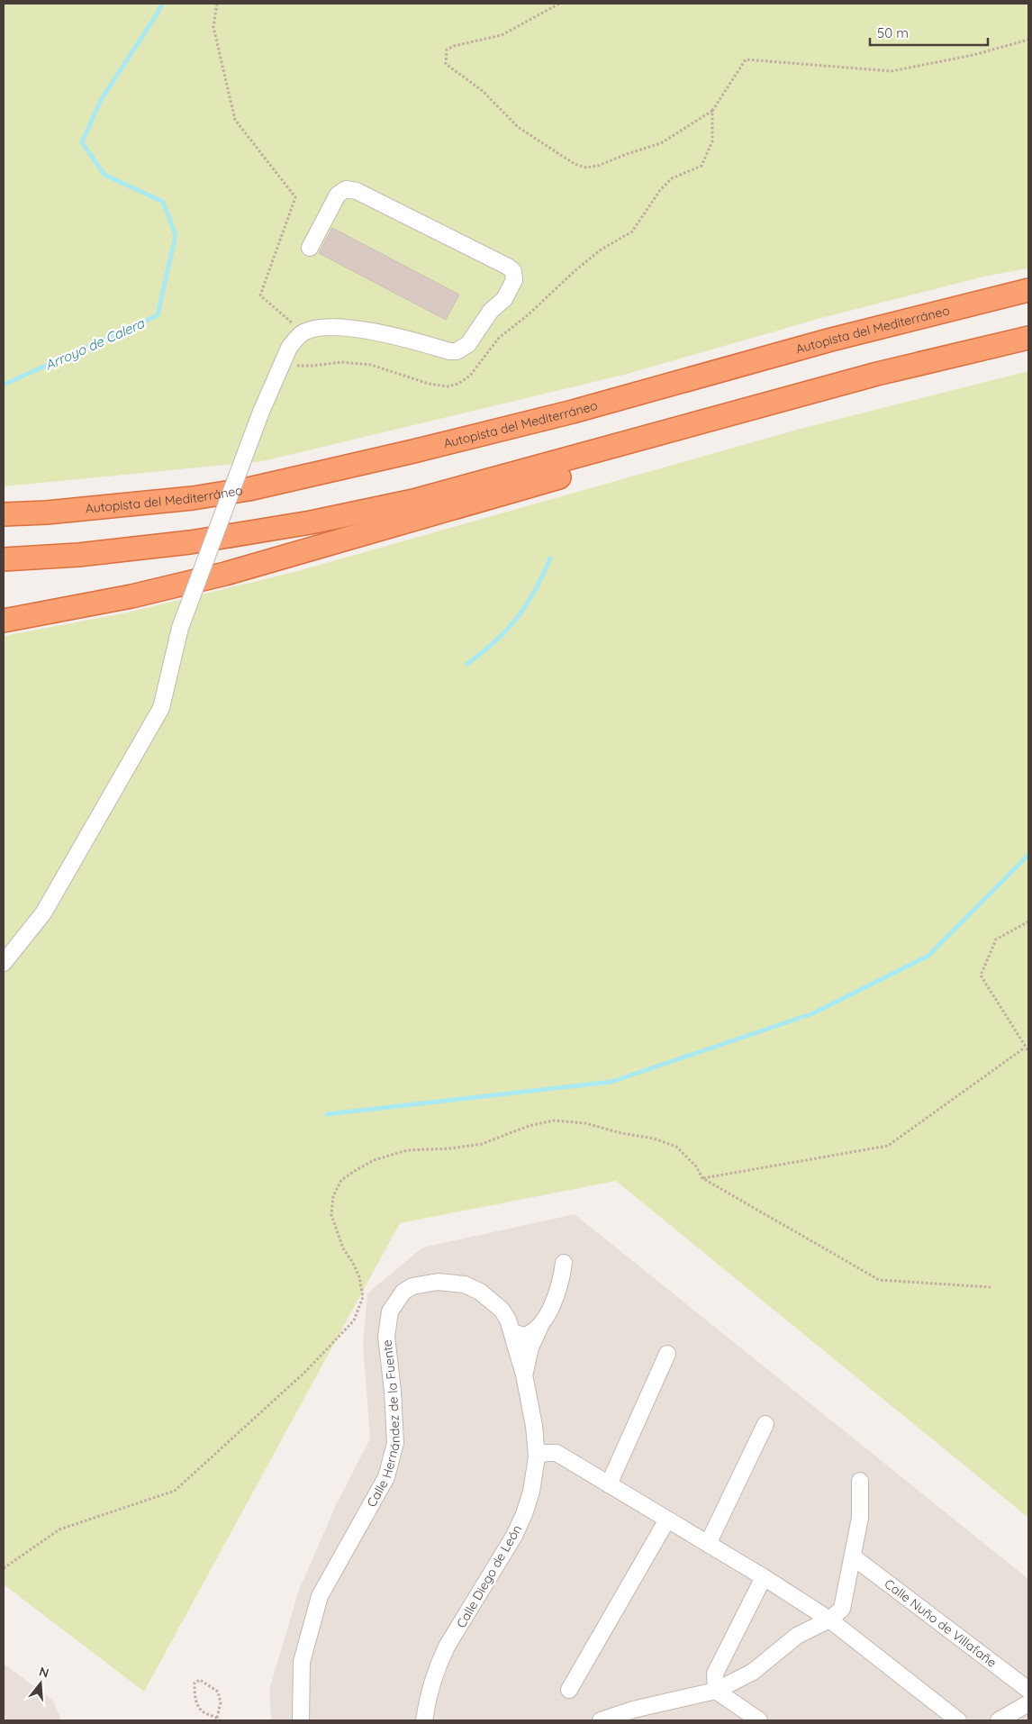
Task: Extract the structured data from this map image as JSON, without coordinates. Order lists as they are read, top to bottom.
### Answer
{
  "streets": {
    "highway": ["Autopista del Mediterráneo"],
    "street": ["Calle Hernández de la Fuente", "Calle Diego de León", "Calle Nuño de Villafañe"]
  },
  "crossings": [
    ["Calle Hernández de la Fuente", "Calle Diego de León"]
  ],
  "water": ["Arroyo de Calera"],
  "scale_bar": "50 m",
  "north": "top"
}
